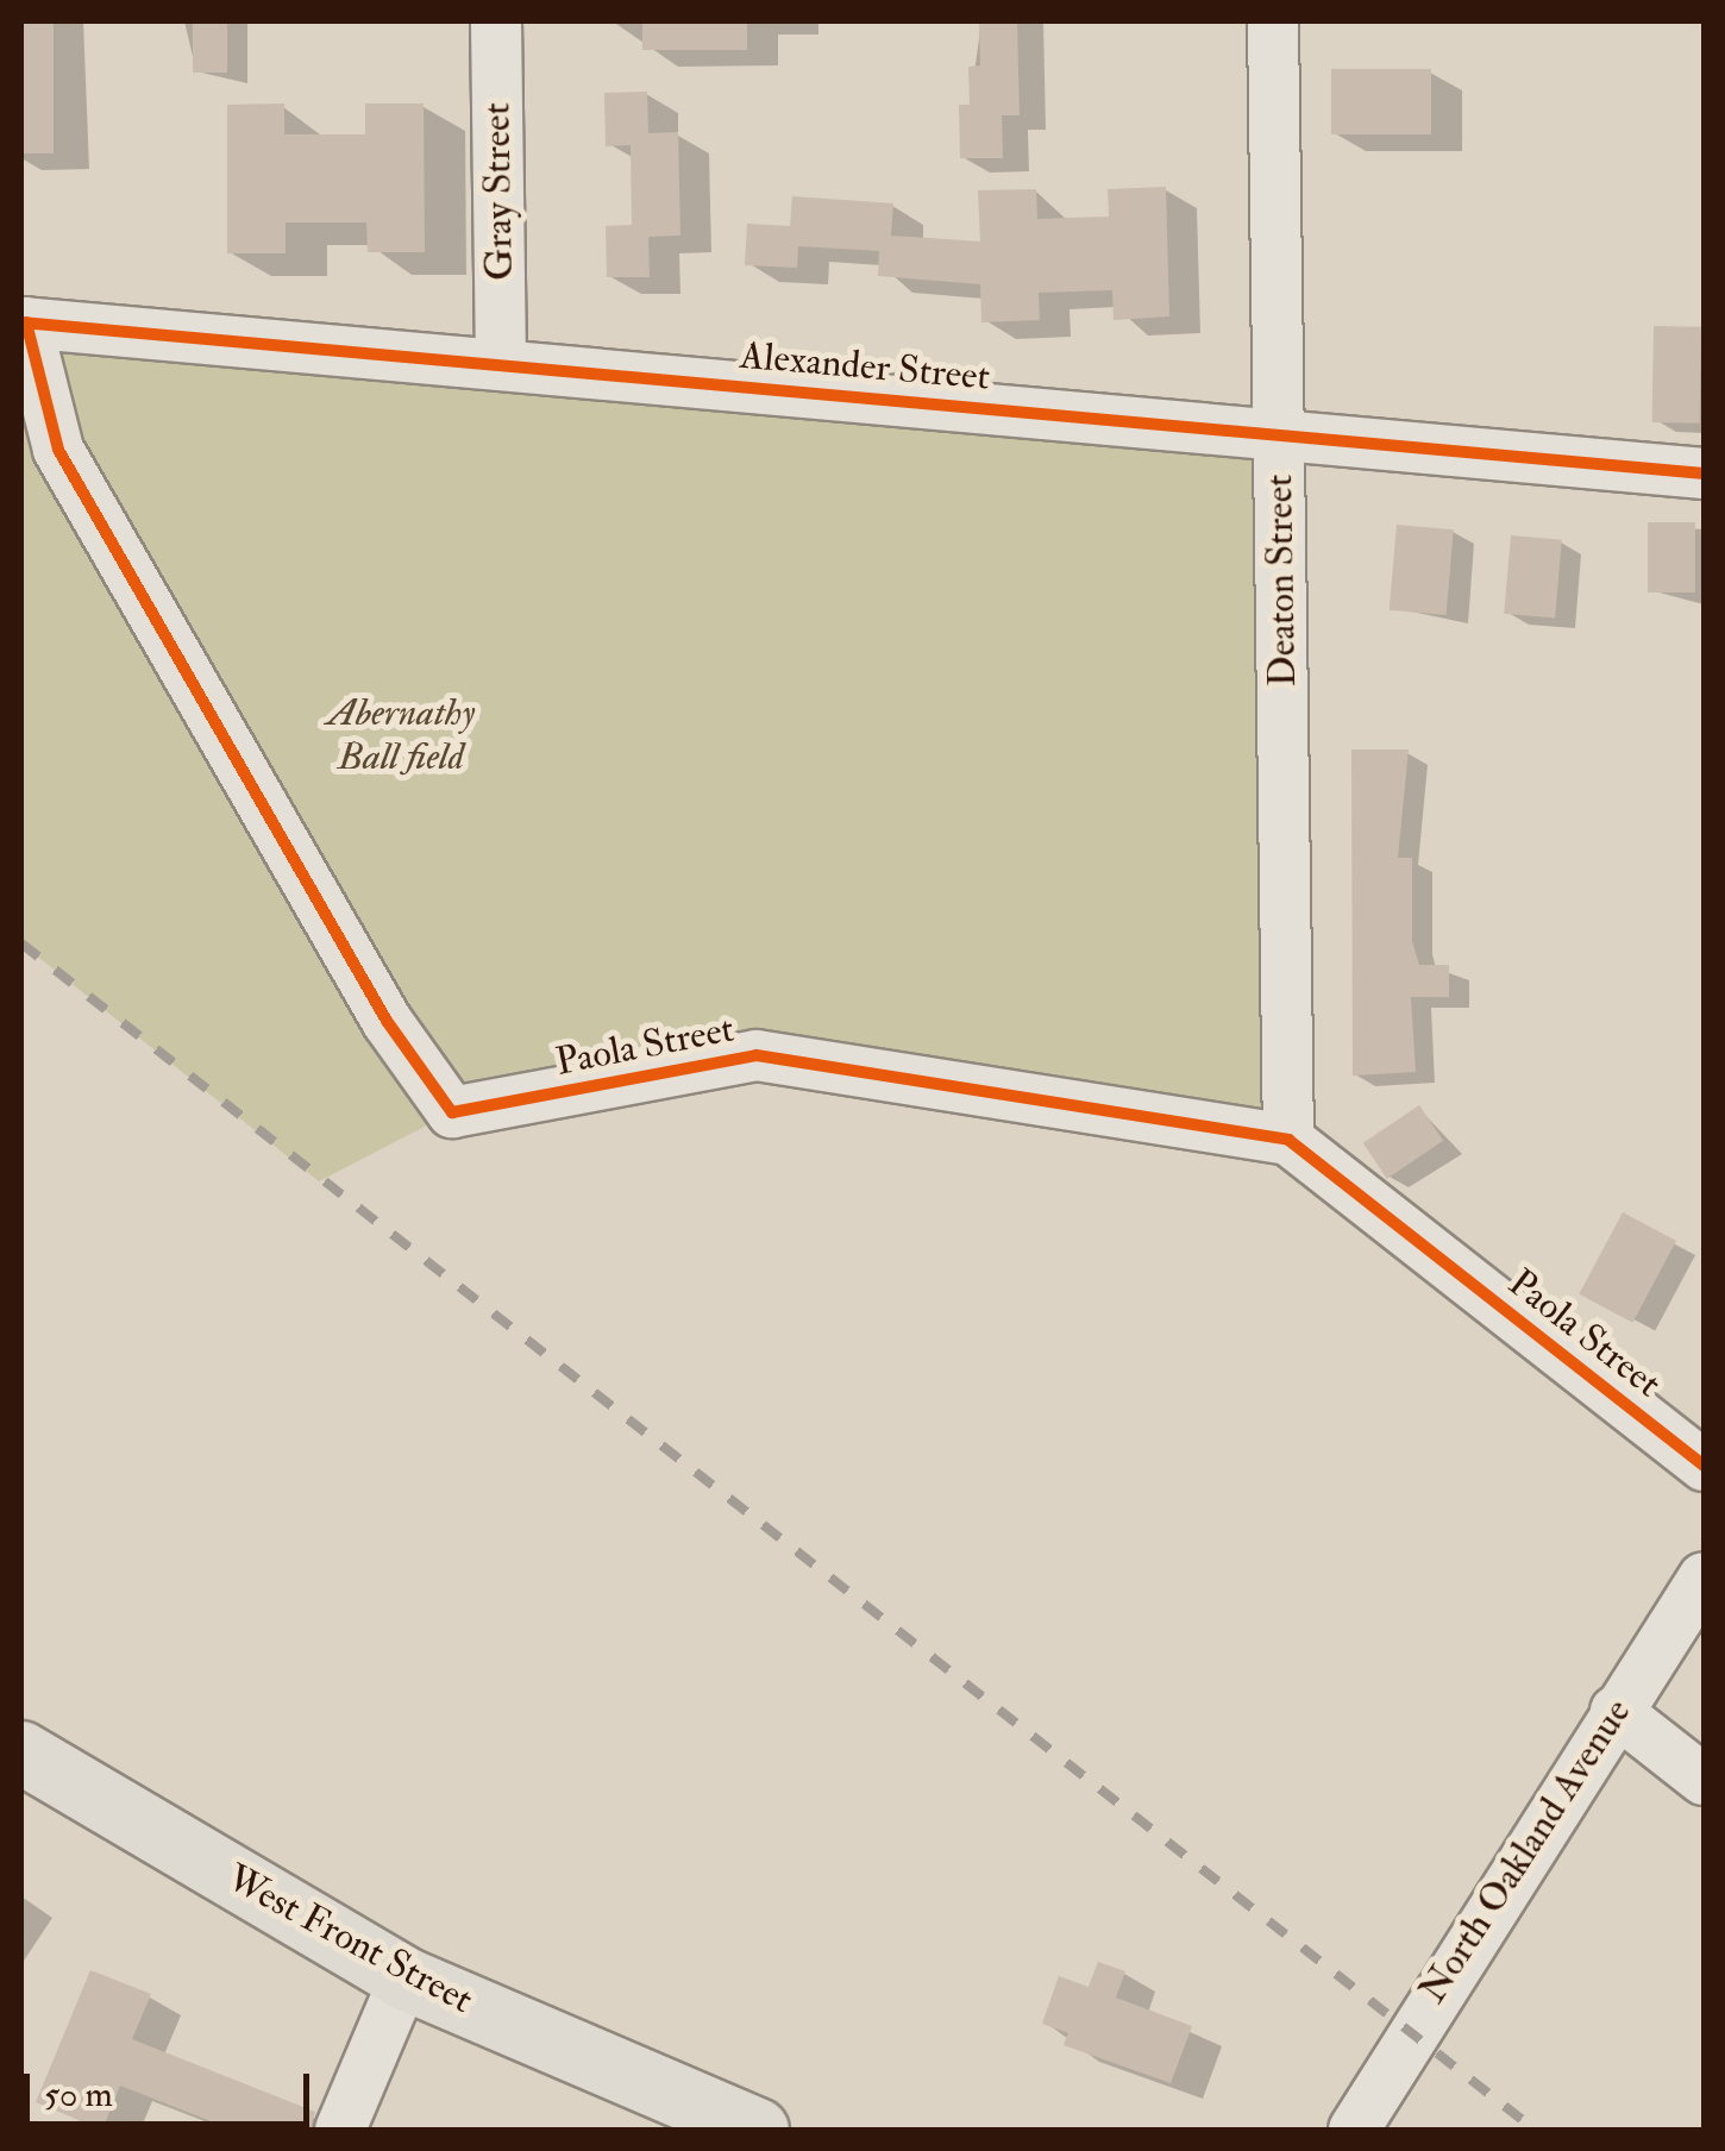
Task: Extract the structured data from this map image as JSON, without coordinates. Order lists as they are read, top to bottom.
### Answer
{
  "streets": {
    "main road": ["West Front Street"],
    "street": [
      "Gray Street",
      "Alexander Street",
      "Deaton Street",
      "Paola Street",
      "North Oakland Avenue"
    ]
  },
  "crossings": [
    ["Gray Street", "Alexander Street"],
    ["Alexander Street", "Deaton Street"],
    ["Alexander Street", "Paola Street"],
    ["Deaton Street", "Paola Street"]
  ],
  "parks": ["Abernathy Ball field"],
  "scale_bar": "50 m"
}
